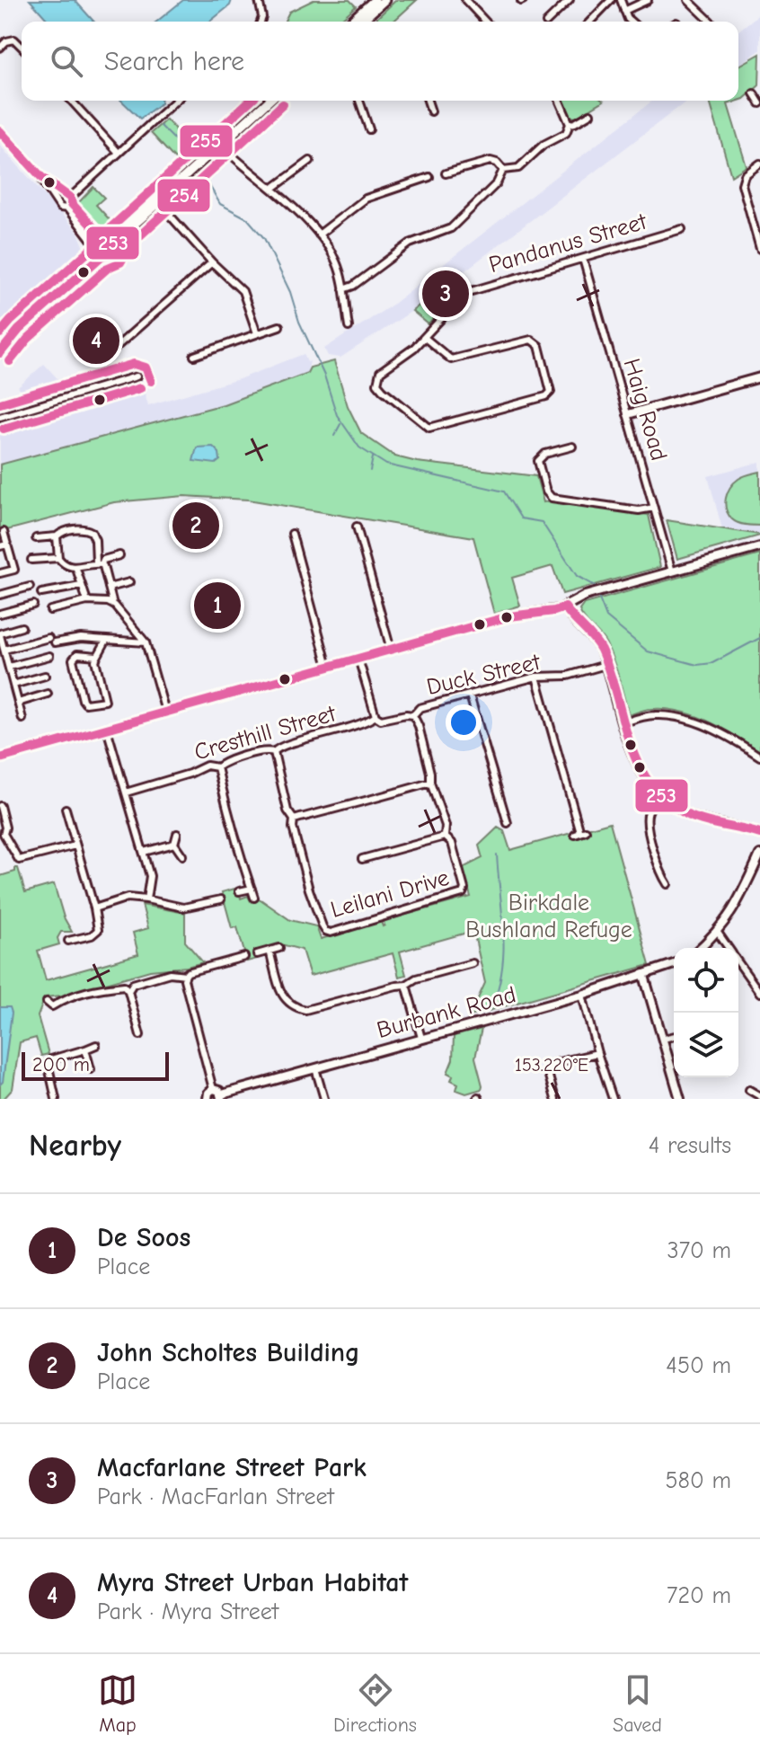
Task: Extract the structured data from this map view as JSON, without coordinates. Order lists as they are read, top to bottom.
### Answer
{
  "streets": {
    "street": [
      "Pandanus Street",
      "Haig Road",
      "Duck Street",
      "Cresthill Street",
      "Leilani Drive",
      "Burbank Road"
    ]
  },
  "crossings": [
    ["Pandanus Street", "Haig Road"],
    ["Duck Street", "Cresthill Street"],
    ["Duck Street", "Leilani Drive"],
    ["Cresthill Street", "Leilani Drive"]
  ],
  "parks": ["Birkdale Bushland Refuge"],
  "lines": ["transit line 255", "transit line 254", "transit line 253"],
  "scale_bar": "200 m",
  "page": {
    "search": "Search here",
    "pins": [
      "3",
      "4",
      "2",
      "1"
    ],
    "scale": "200 m",
    "heading": ["Nearby", "4 results"],
    "list": [
      {
        "mark": "1",
        "name": "De Soos",
        "note": "Place",
        "value": "370 m"
      },
      {
        "mark": "2",
        "name": "John Scholtes Building",
        "note": "Place",
        "value": "450 m"
      },
      {
        "mark": "3",
        "name": "Macfarlane Street Park",
        "note": "Park · MacFarlan Street",
        "value": "580 m"
      },
      {
        "mark": "4",
        "name": "Myra Street Urban Habitat",
        "note": "Park · Myra Street",
        "value": "720 m"
      }
    ],
    "nav": ["Map", "Directions", "Saved"]
  },
  "coordinates": ["153.220°E"]
}
